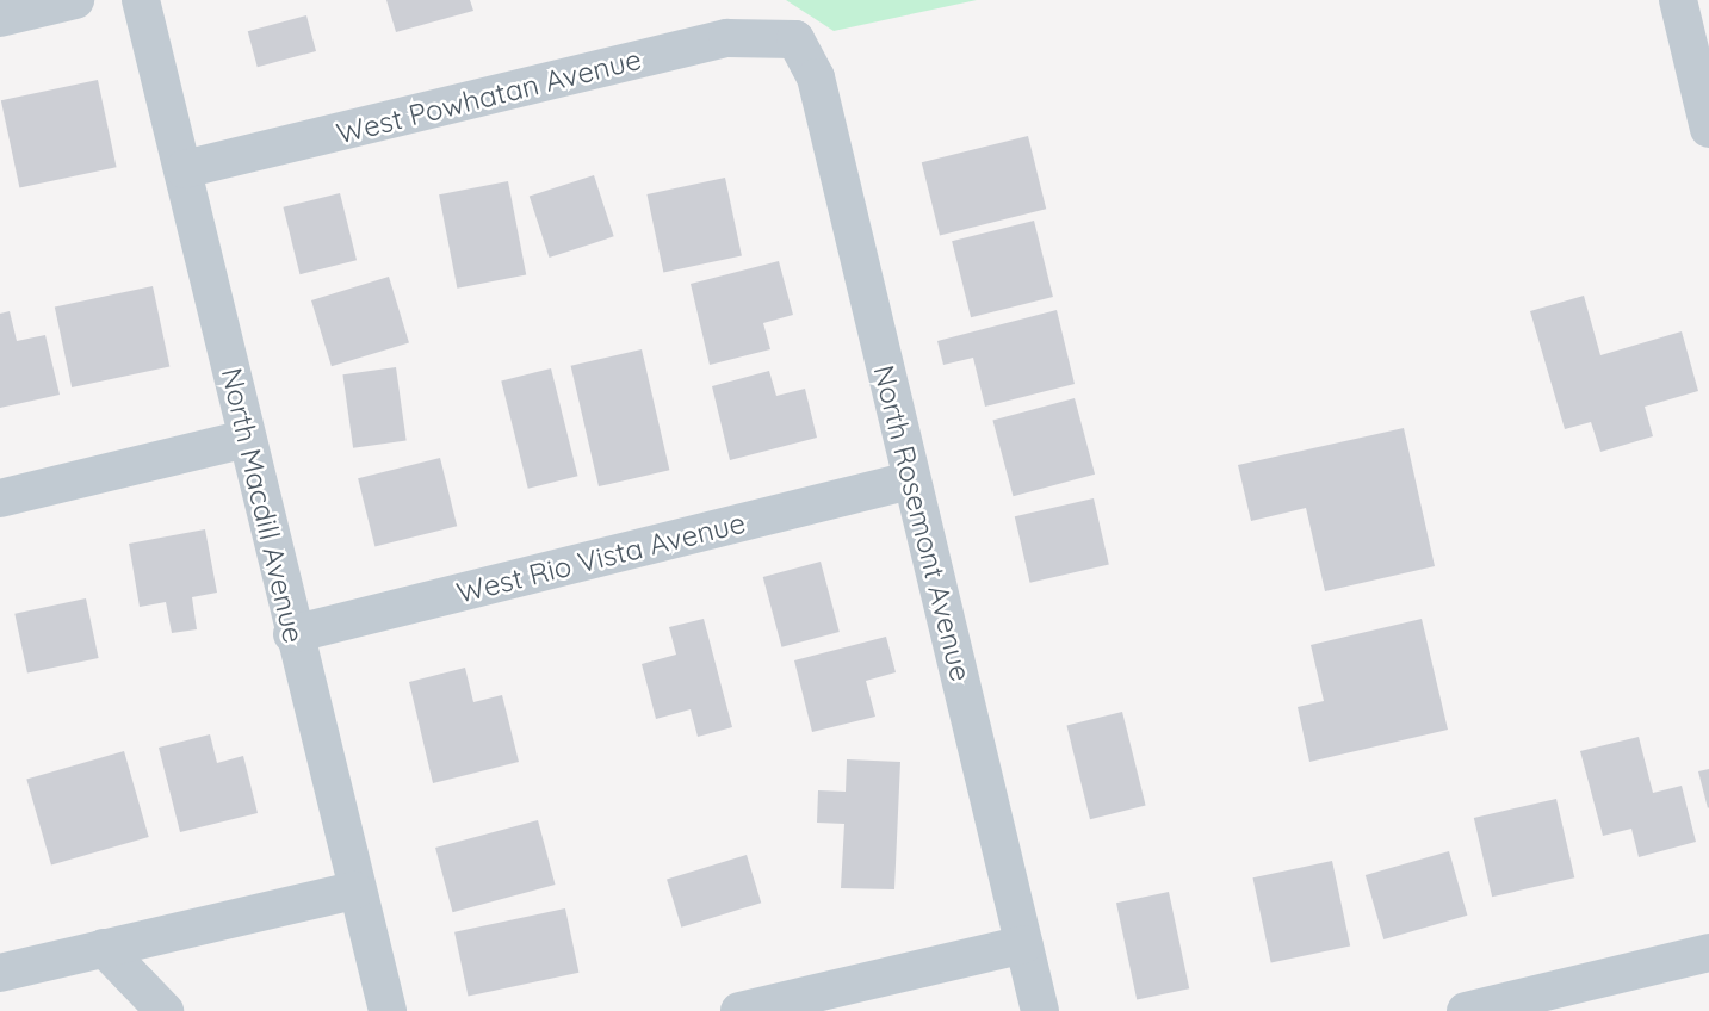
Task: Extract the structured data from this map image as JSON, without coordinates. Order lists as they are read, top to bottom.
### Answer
{
  "streets": {
    "street": [
      "West Powhatan Avenue",
      "North Macdill Avenue",
      "North Rosemont Avenue",
      "West Rio Vista Avenue"
    ]
  },
  "crossings": [
    ["West Powhatan Avenue", "North Macdill Avenue"],
    ["West Powhatan Avenue", "North Rosemont Avenue"],
    ["North Macdill Avenue", "West Rio Vista Avenue"],
    ["North Rosemont Avenue", "West Rio Vista Avenue"]
  ]
}
